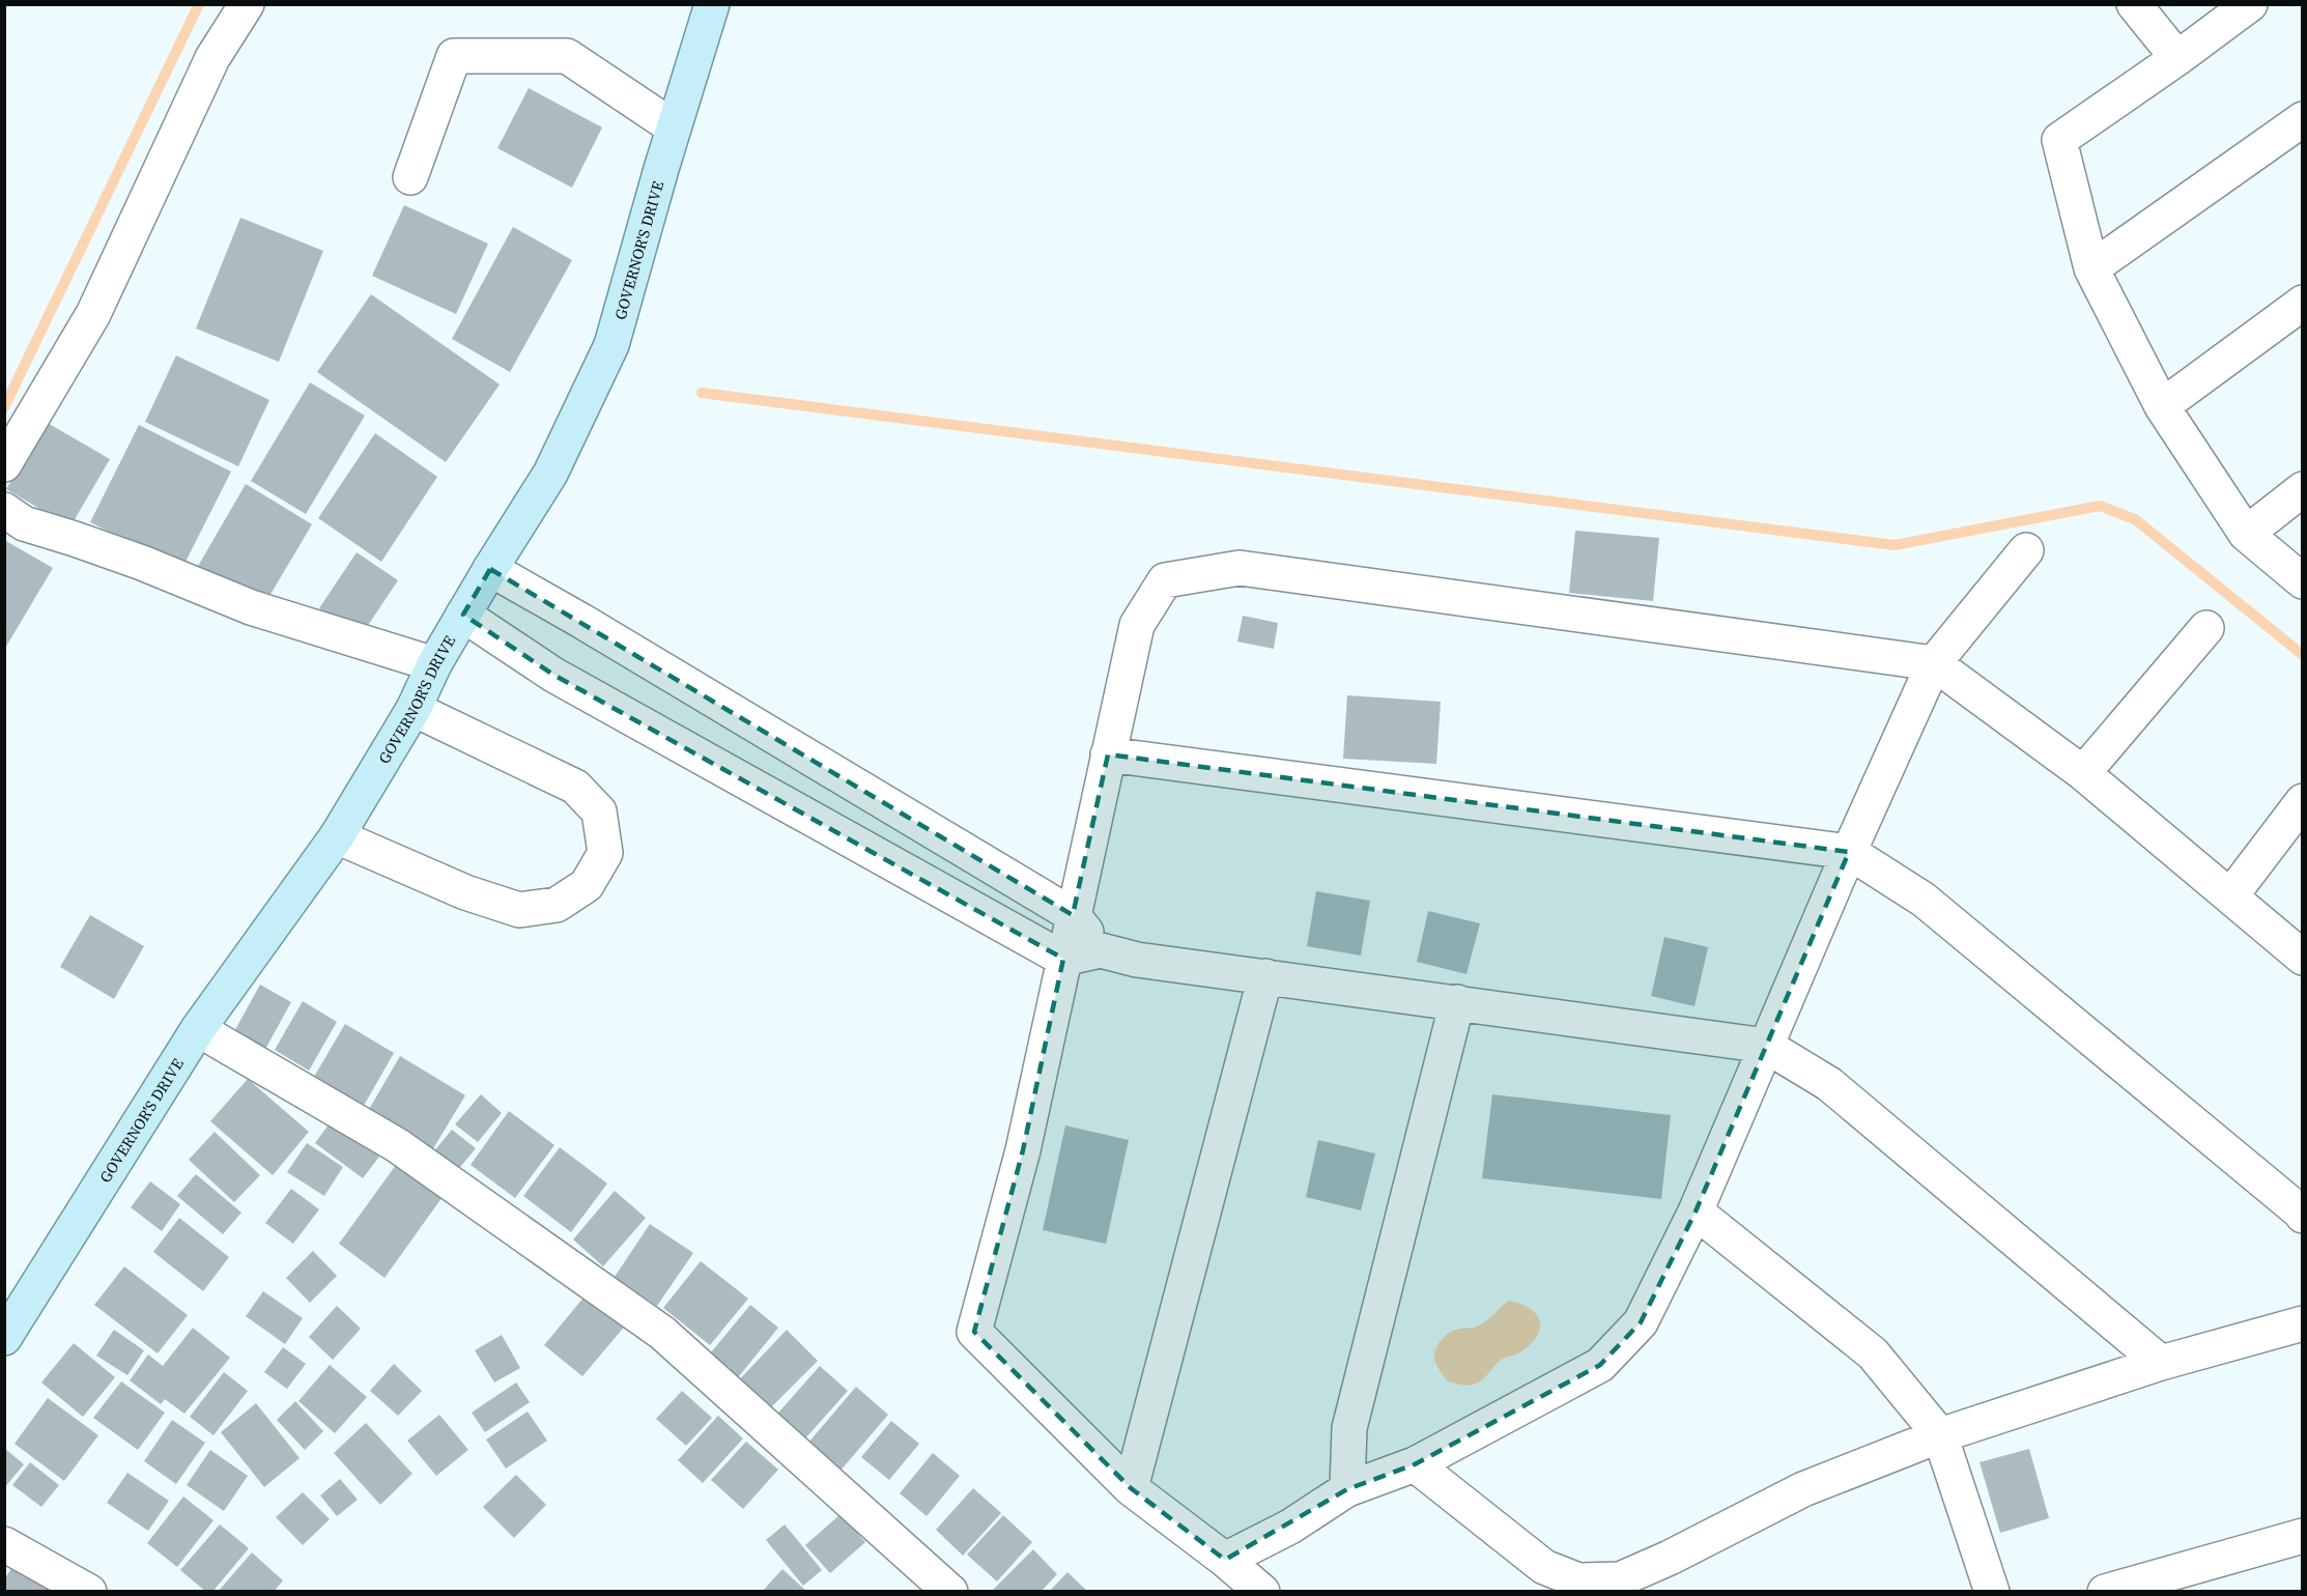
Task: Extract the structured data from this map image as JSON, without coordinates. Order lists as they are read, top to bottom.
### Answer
{
  "streets": {
    "main road": ["GOVERNOR'S DRIVE"]
  }
}
